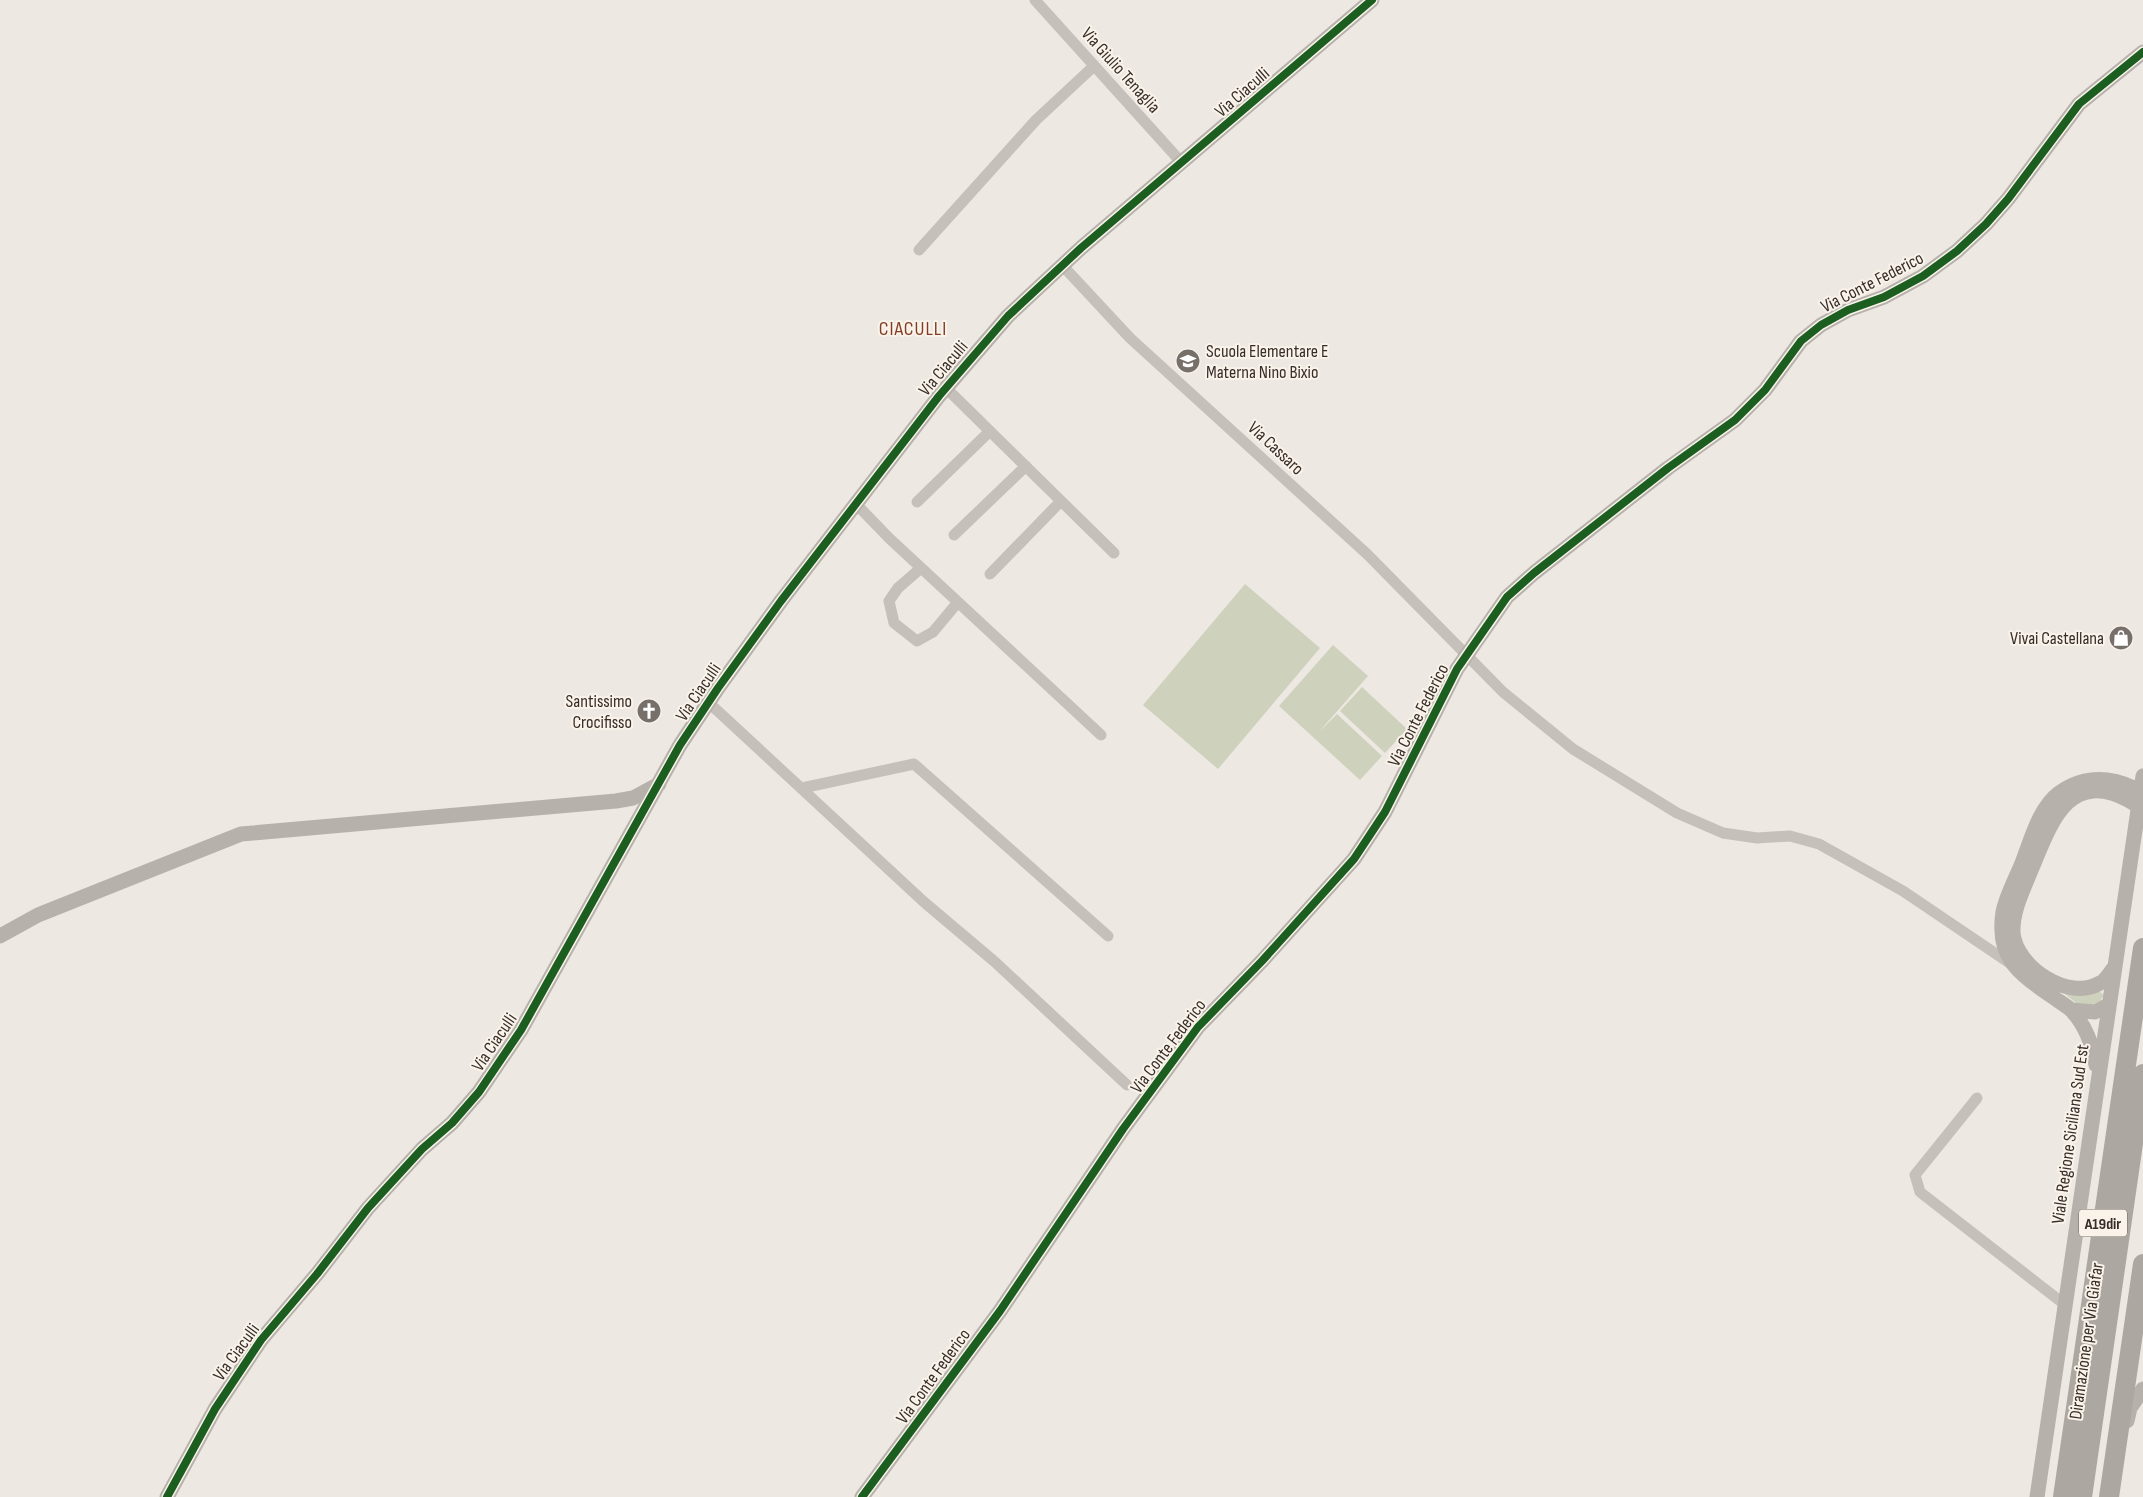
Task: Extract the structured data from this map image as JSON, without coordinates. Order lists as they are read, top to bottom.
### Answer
{
  "streets": {
    "highway": ["A19dir", "Diramazione per Via Giafar"],
    "street": [
      "Via Giulio Tenaglia",
      "Via Ciaculli",
      "Via Conte Federico",
      "Via Cassaro",
      "Viale Regione Siciliana Sud Est"
    ]
  },
  "crossings": [
    ["Via Giulio Tenaglia", "Via Ciaculli"],
    ["Via Ciaculli", "Via Cassaro"],
    ["Via Conte Federico", "Via Cassaro"]
  ],
  "districts": ["CIACULLI"],
  "places": {
    "school or university": ["Scuola Elementare E Materna Nino Bixio"],
    "shop": ["Vivai Castellana"],
    "church": ["Santissimo Crocifisso"]
  }
}
